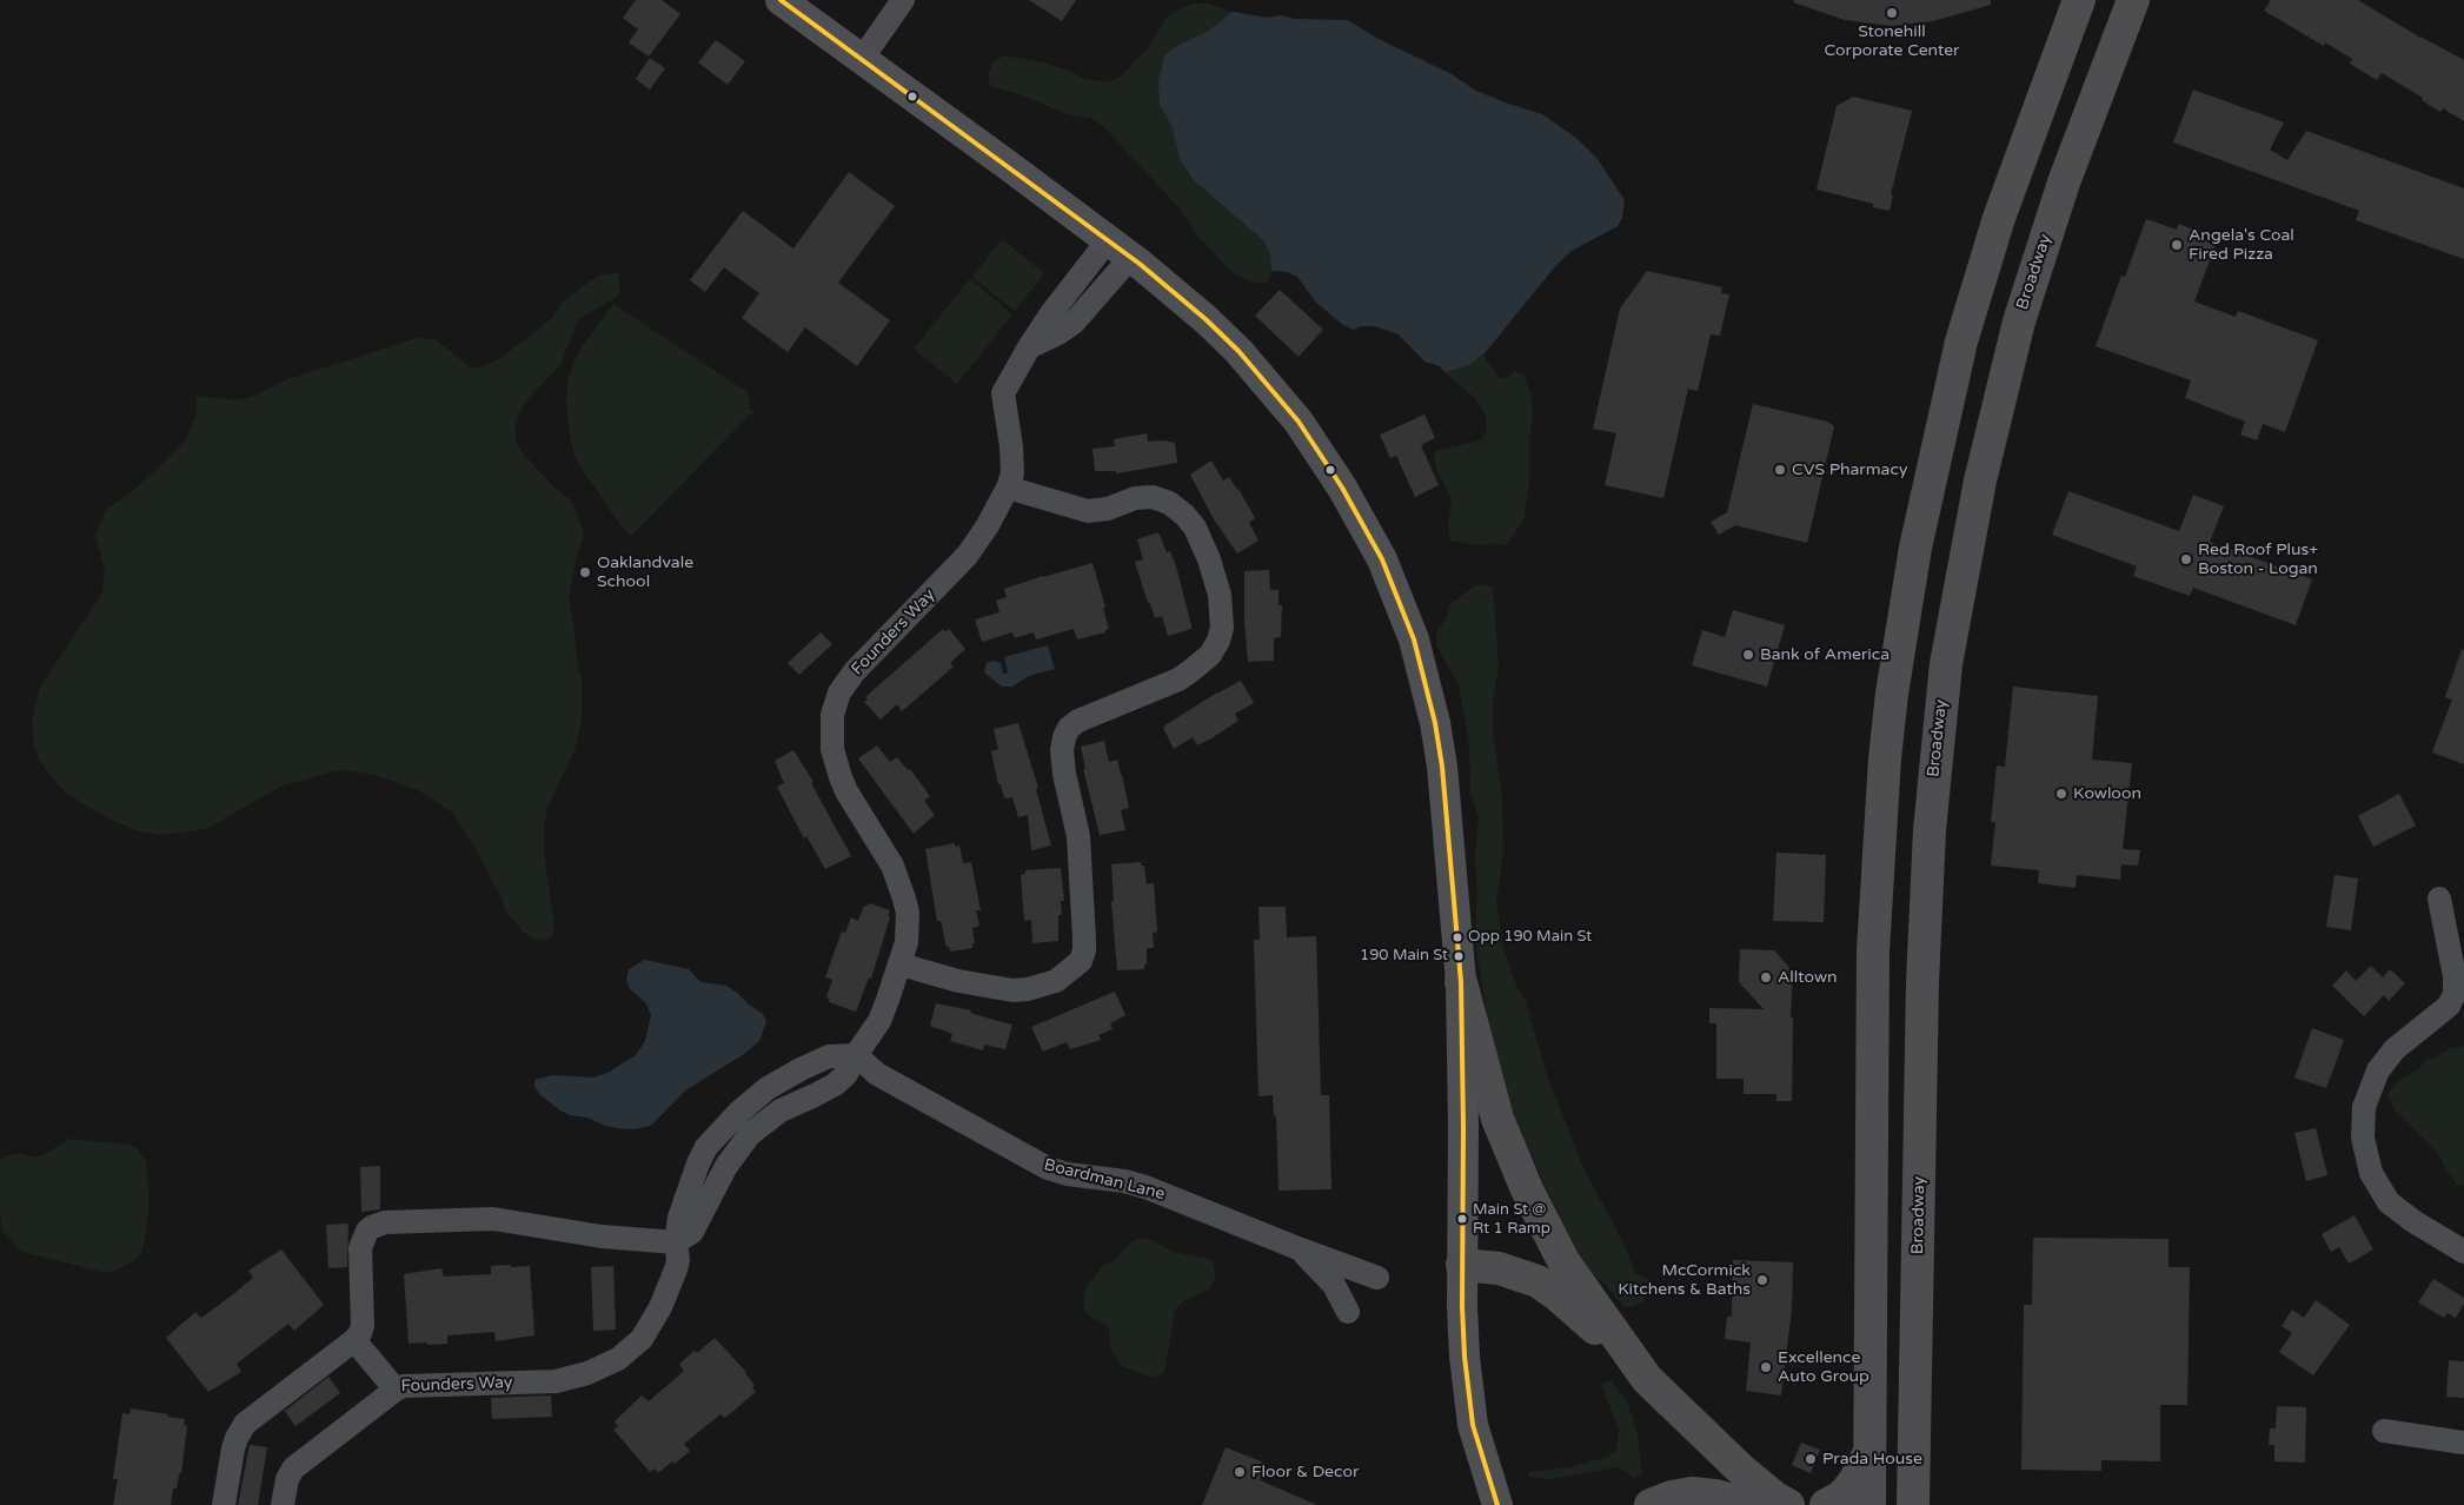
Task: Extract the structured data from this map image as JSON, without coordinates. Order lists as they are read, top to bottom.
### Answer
{
  "streets": {
    "highway": ["Broadway"],
    "street": ["Founders Way", "Boardman Lane"]
  },
  "crossings": [
    ["Founders Way", "Boardman Lane"]
  ],
  "places": [
    "Stonehill Corporate Center",
    "Angela's Coal Fired Pizza",
    "CVS Pharmacy",
    "Red Roof Plus+ Boston - Logan",
    "Oaklandvale School",
    "Bank of America",
    "Kowloon",
    "Opp 190 Main St",
    "190 Main St",
    "Alltown",
    "Main St @ Rt 1 Ramp",
    "McCormick Kitchens & Baths",
    "Excellence Auto Group",
    "Prada House",
    "Floor & Decor"
  ]
}
